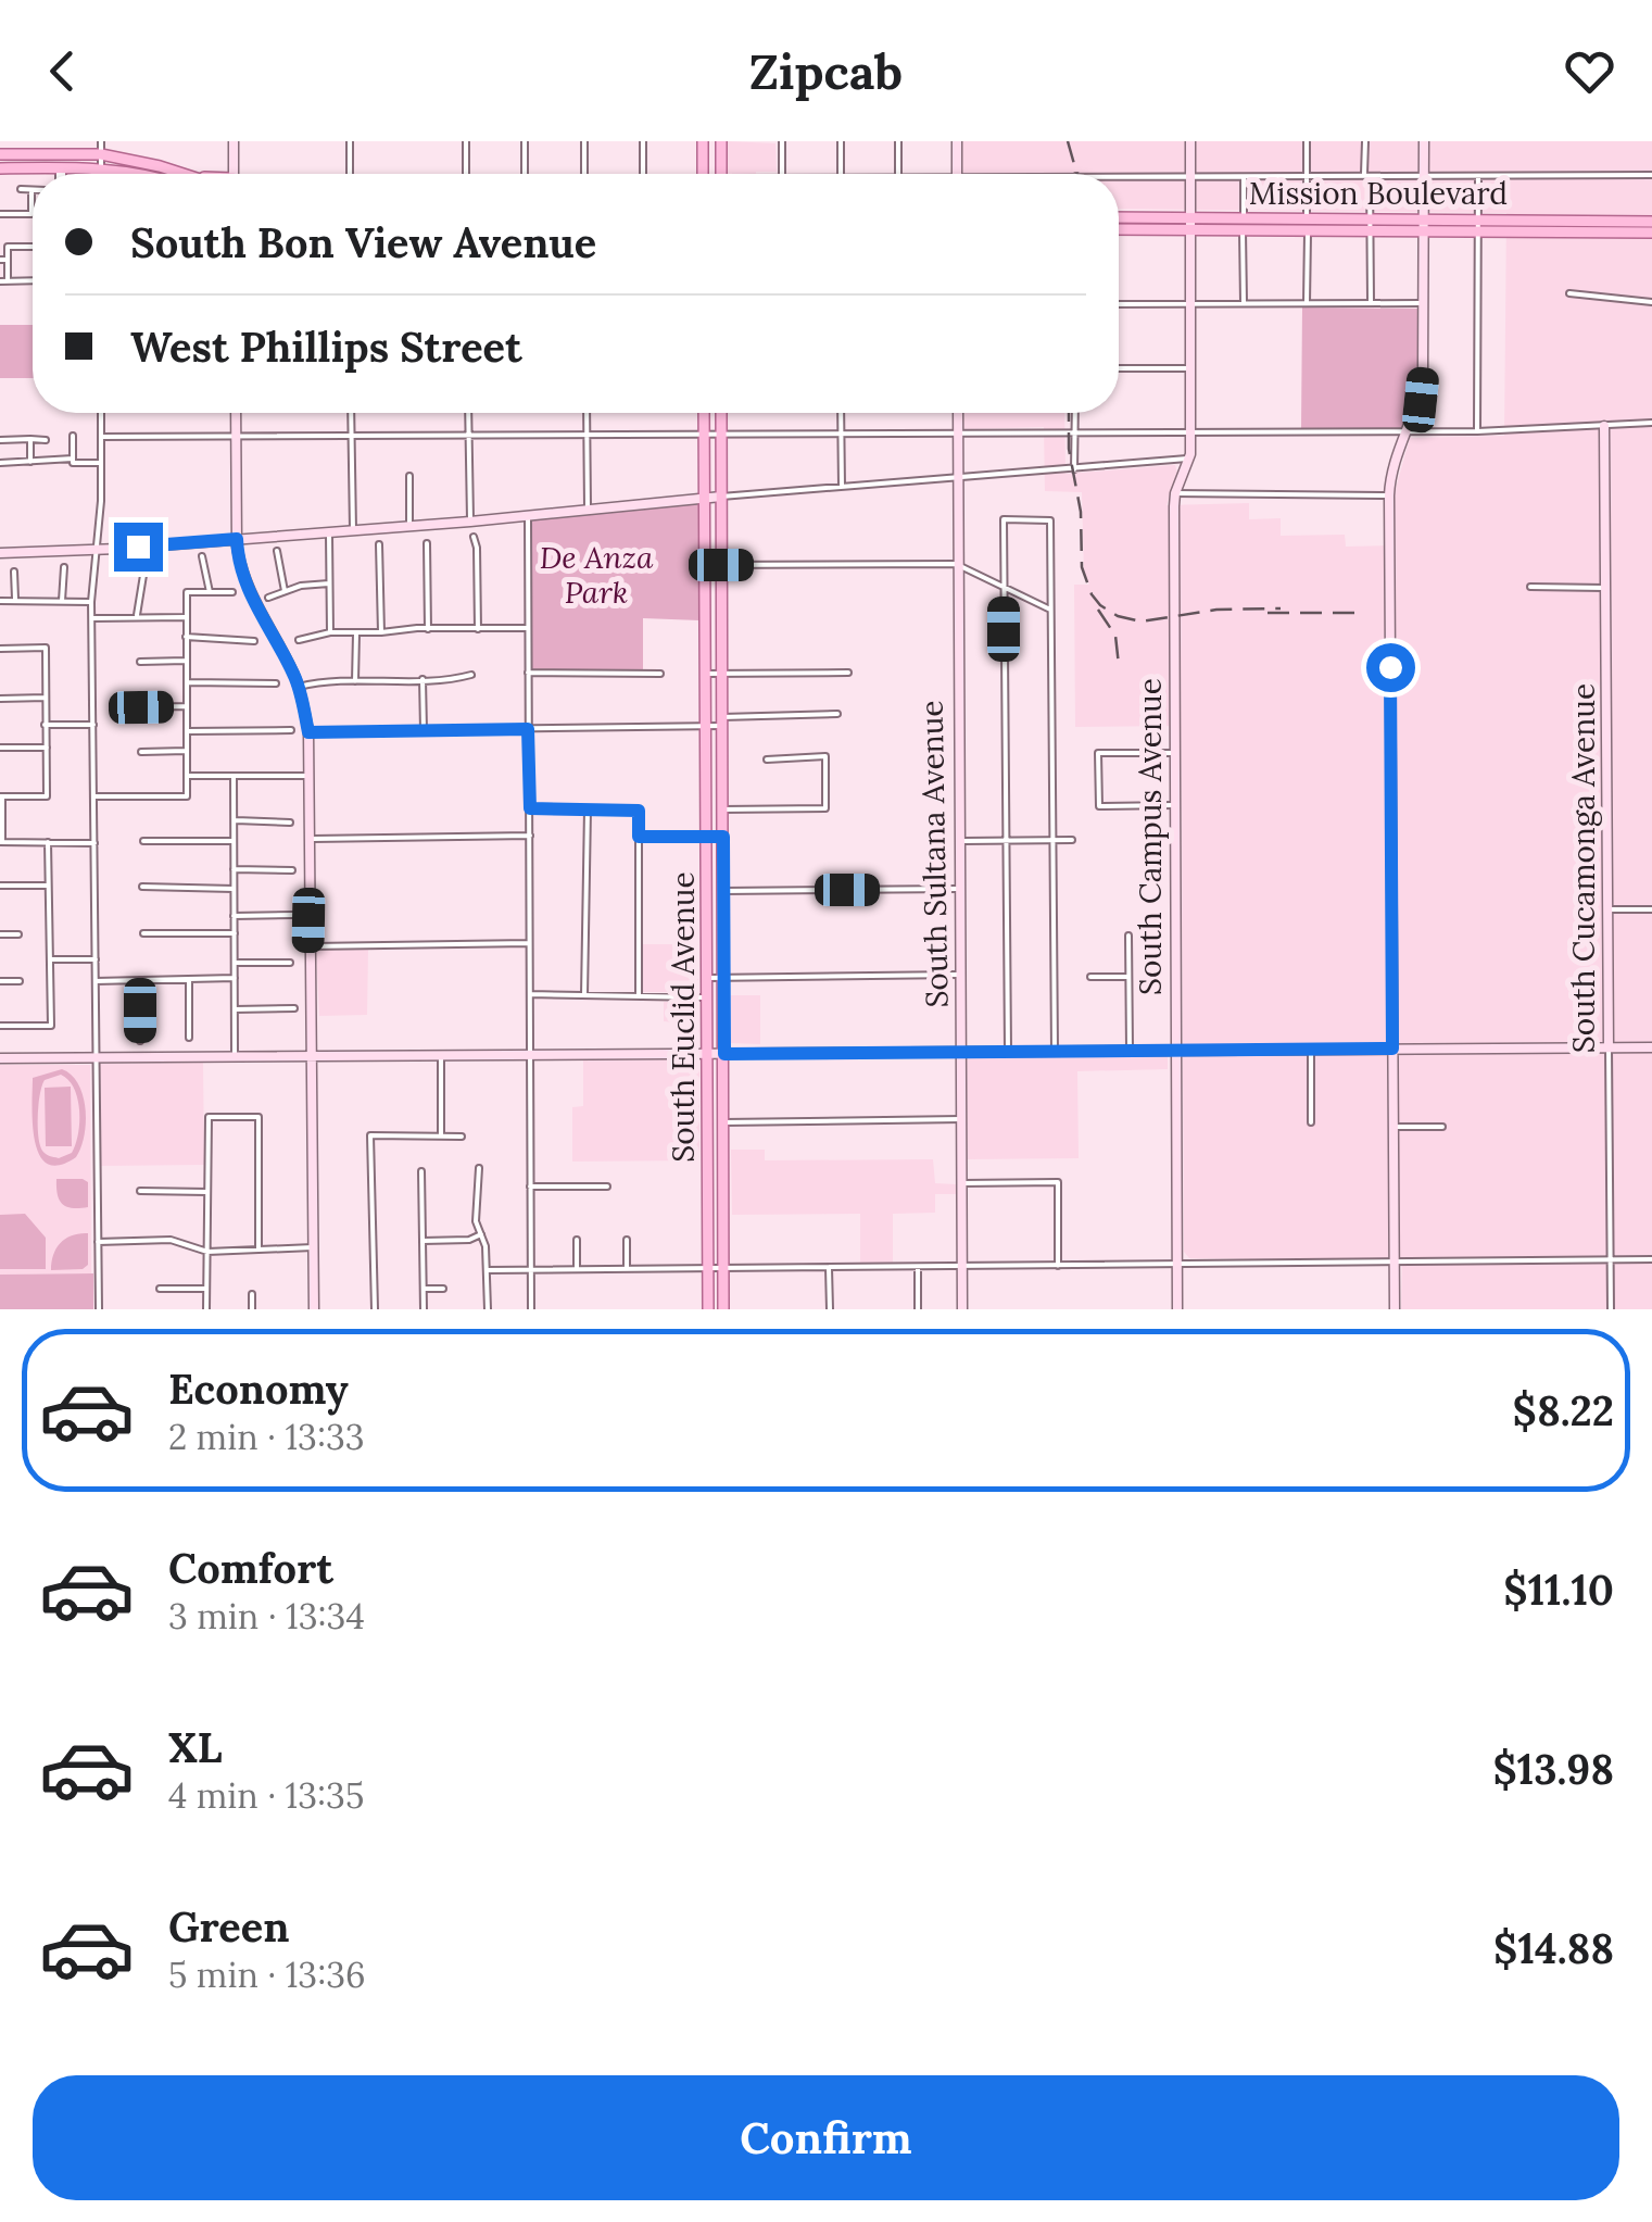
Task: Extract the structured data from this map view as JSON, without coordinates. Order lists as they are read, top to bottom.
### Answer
{
  "streets": {
    "main road": ["Mission Boulevard", "South Euclid Avenue"],
    "street": ["South Campus Avenue", "South Sultana Avenue", "South Cucamonga Avenue"]
  },
  "parks": ["De Anza Park"],
  "page": {
    "header": "Zipcab",
    "banner": ["South Bon View Avenue", "West Phillips Street"],
    "list": [
      {
        "name": "Economy",
        "note": "2 min · 13:33",
        "value": "$8.22"
      },
      {
        "name": "Comfort",
        "note": "3 min · 13:34",
        "value": "$11.10"
      },
      {
        "name": "XL",
        "note": "4 min · 13:35",
        "value": "$13.98"
      },
      {
        "name": "Green",
        "note": "5 min · 13:36",
        "value": "$14.88"
      }
    ],
    "buttons": "Confirm"
  }
}
